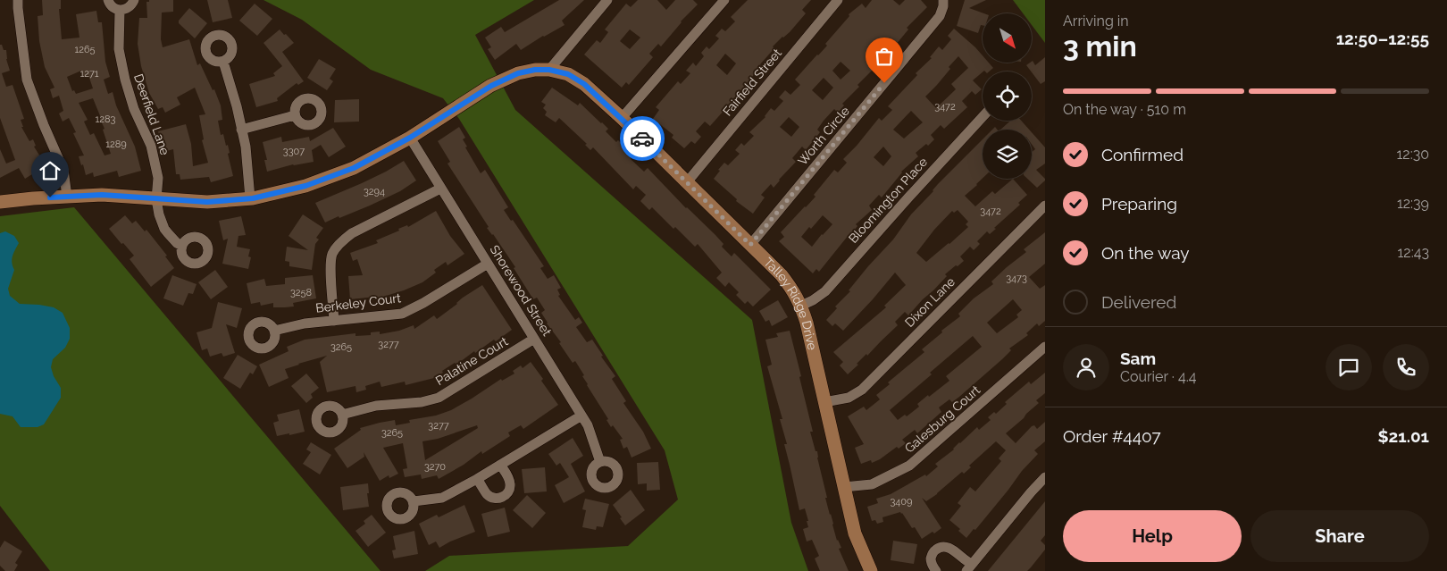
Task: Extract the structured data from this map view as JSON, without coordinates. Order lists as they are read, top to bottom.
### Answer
{
  "streets": {
    "street": [
      "Fairfield Street",
      "Deerfield Lane",
      "Worth Circle",
      "Bloomington Place",
      "Shorewood Street",
      "Dixon Lane",
      "Berkeley Court",
      "Talley Ridge Drive",
      "Palatine Court",
      "Galesburg Court"
    ]
  },
  "crossings": [
    ["Fairfield Street", "Talley Ridge Drive"],
    ["Deerfield Lane", "Talley Ridge Drive"],
    ["Worth Circle", "Talley Ridge Drive"],
    ["Bloomington Place", "Talley Ridge Drive"],
    ["Shorewood Street", "Berkeley Court"],
    ["Shorewood Street", "Talley Ridge Drive"],
    ["Shorewood Street", "Palatine Court"],
    ["Dixon Lane", "Talley Ridge Drive"],
    ["Talley Ridge Drive", "Galesburg Court"]
  ],
  "house_numbers": [
    "1265",
    "1271",
    "3472",
    "1283",
    "1289",
    "3307",
    "3294",
    "3472",
    "3473",
    "3258",
    "3277",
    "3265",
    "3277",
    "3265",
    "3270",
    "3409"
  ],
  "north": "bottom right",
  "page": {
    "heading": ["3 min", "Arriving in", "12:50–12:55"],
    "panel": [
      "Sam",
      "Courier · 4.4",
      "Order #4407",
      "$21.01"
    ],
    "bar": "On the way · 510 m",
    "list": [
      ["Confirmed", "12:30"],
      ["Preparing", "12:39"],
      ["On the way", "12:43"],
      "Delivered"
    ],
    "buttons": ["Help", "Share"]
  }
}
